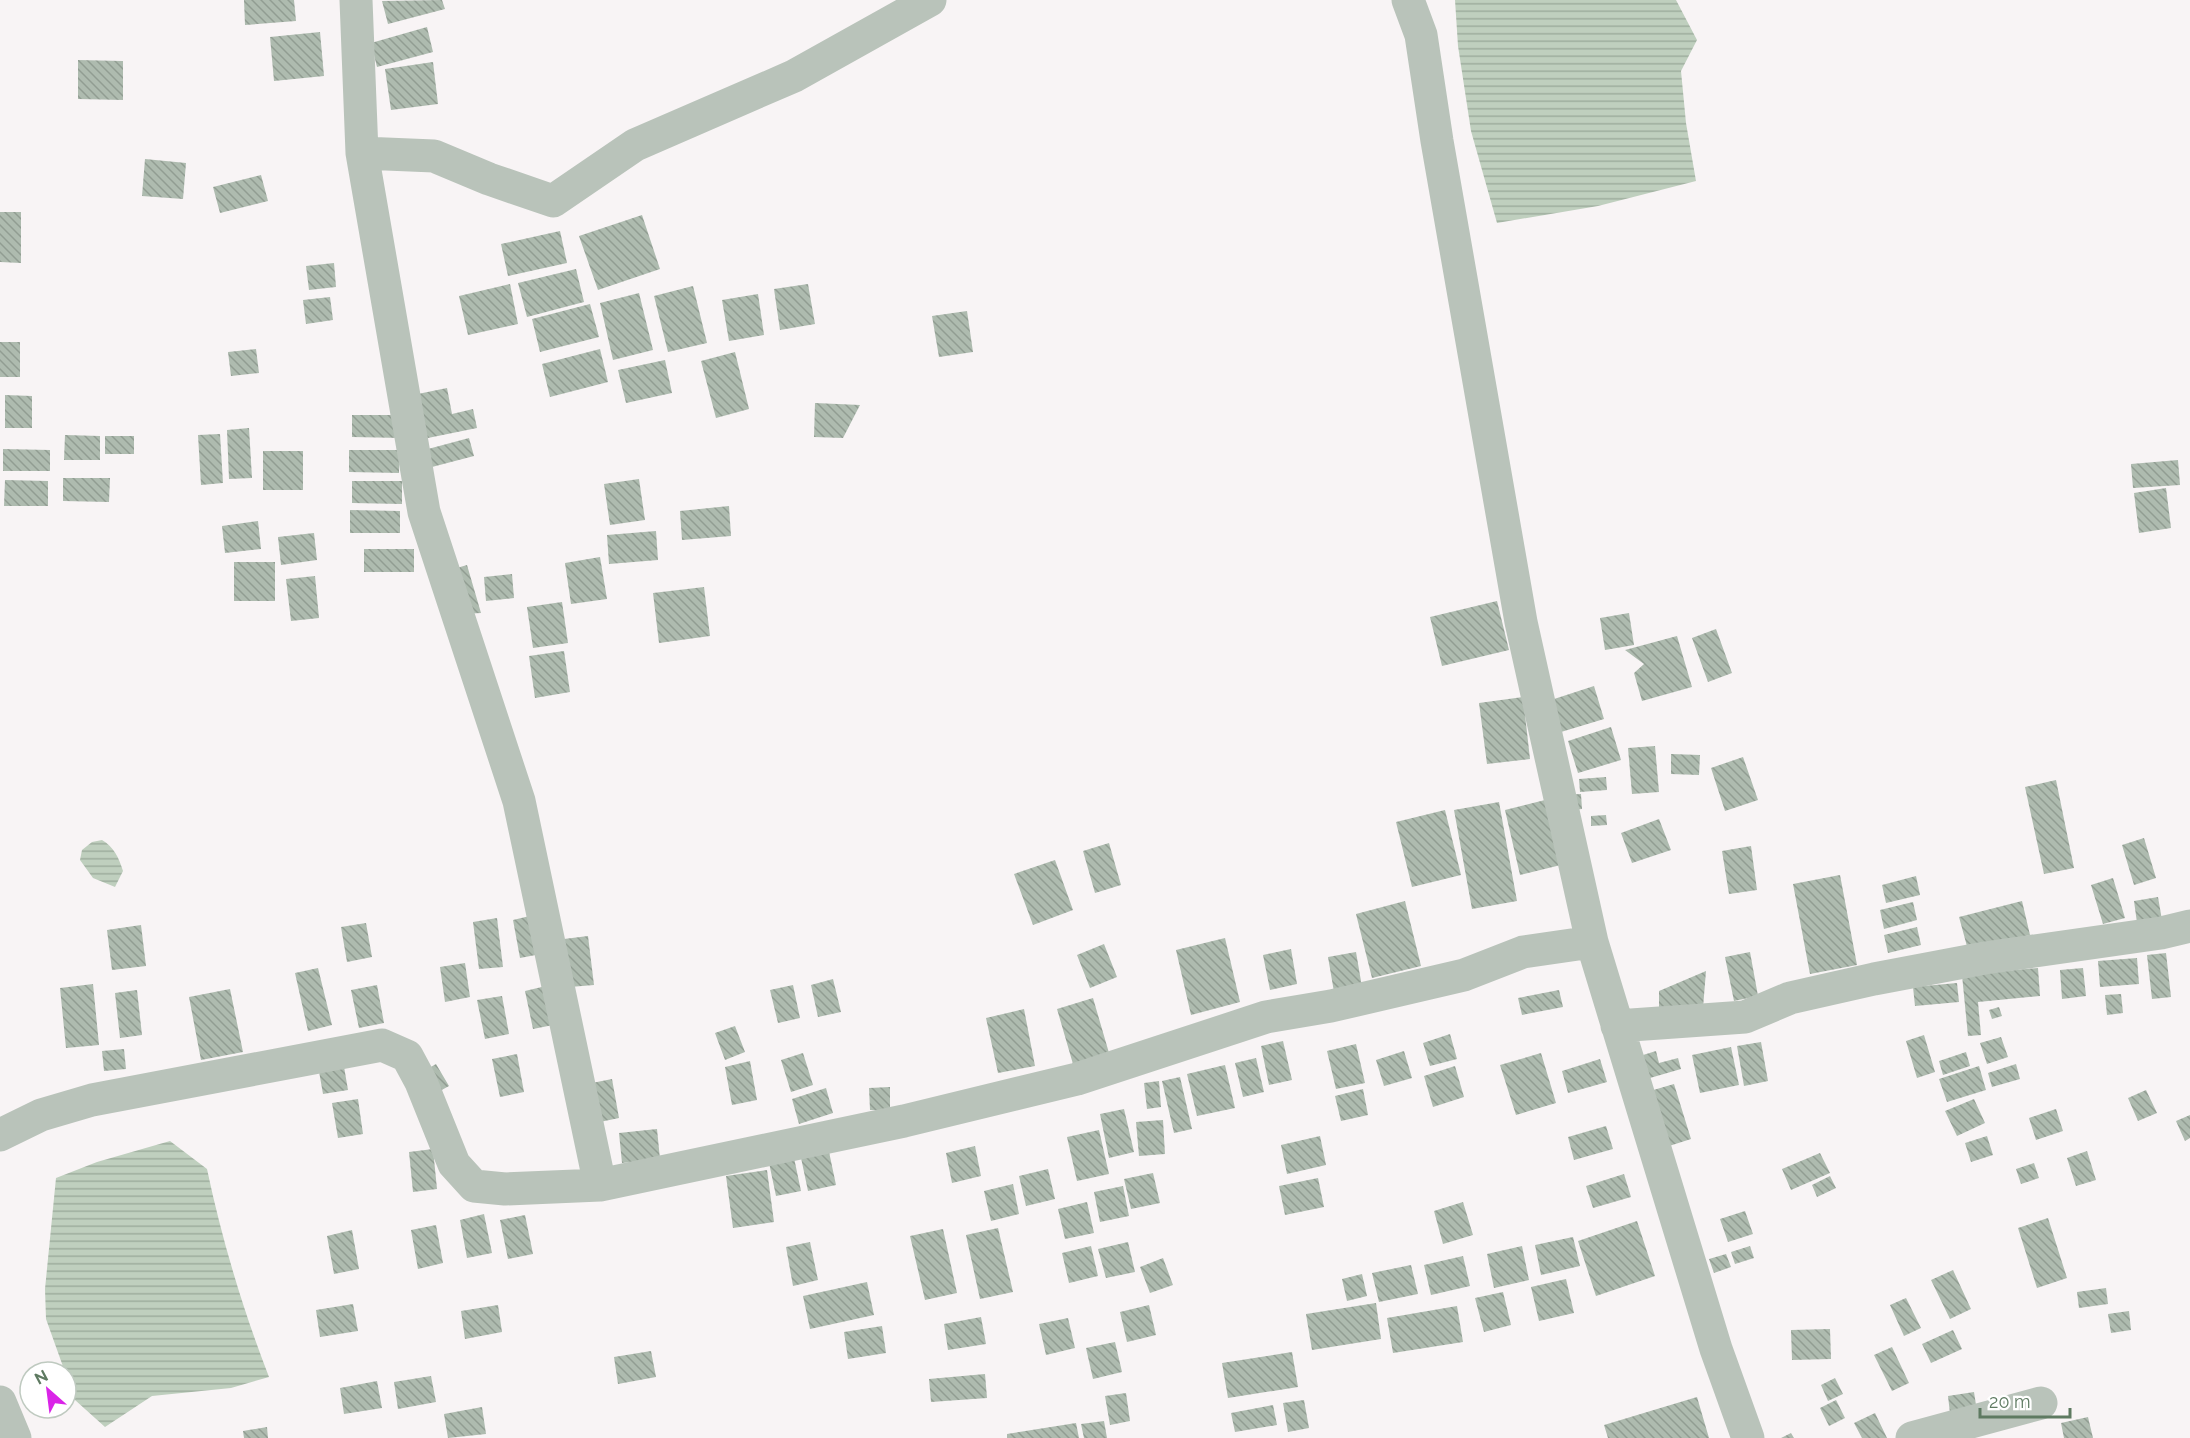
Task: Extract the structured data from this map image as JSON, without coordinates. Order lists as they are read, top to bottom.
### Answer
{
  "scale_bar": "20 m",
  "north": "top left"
}
